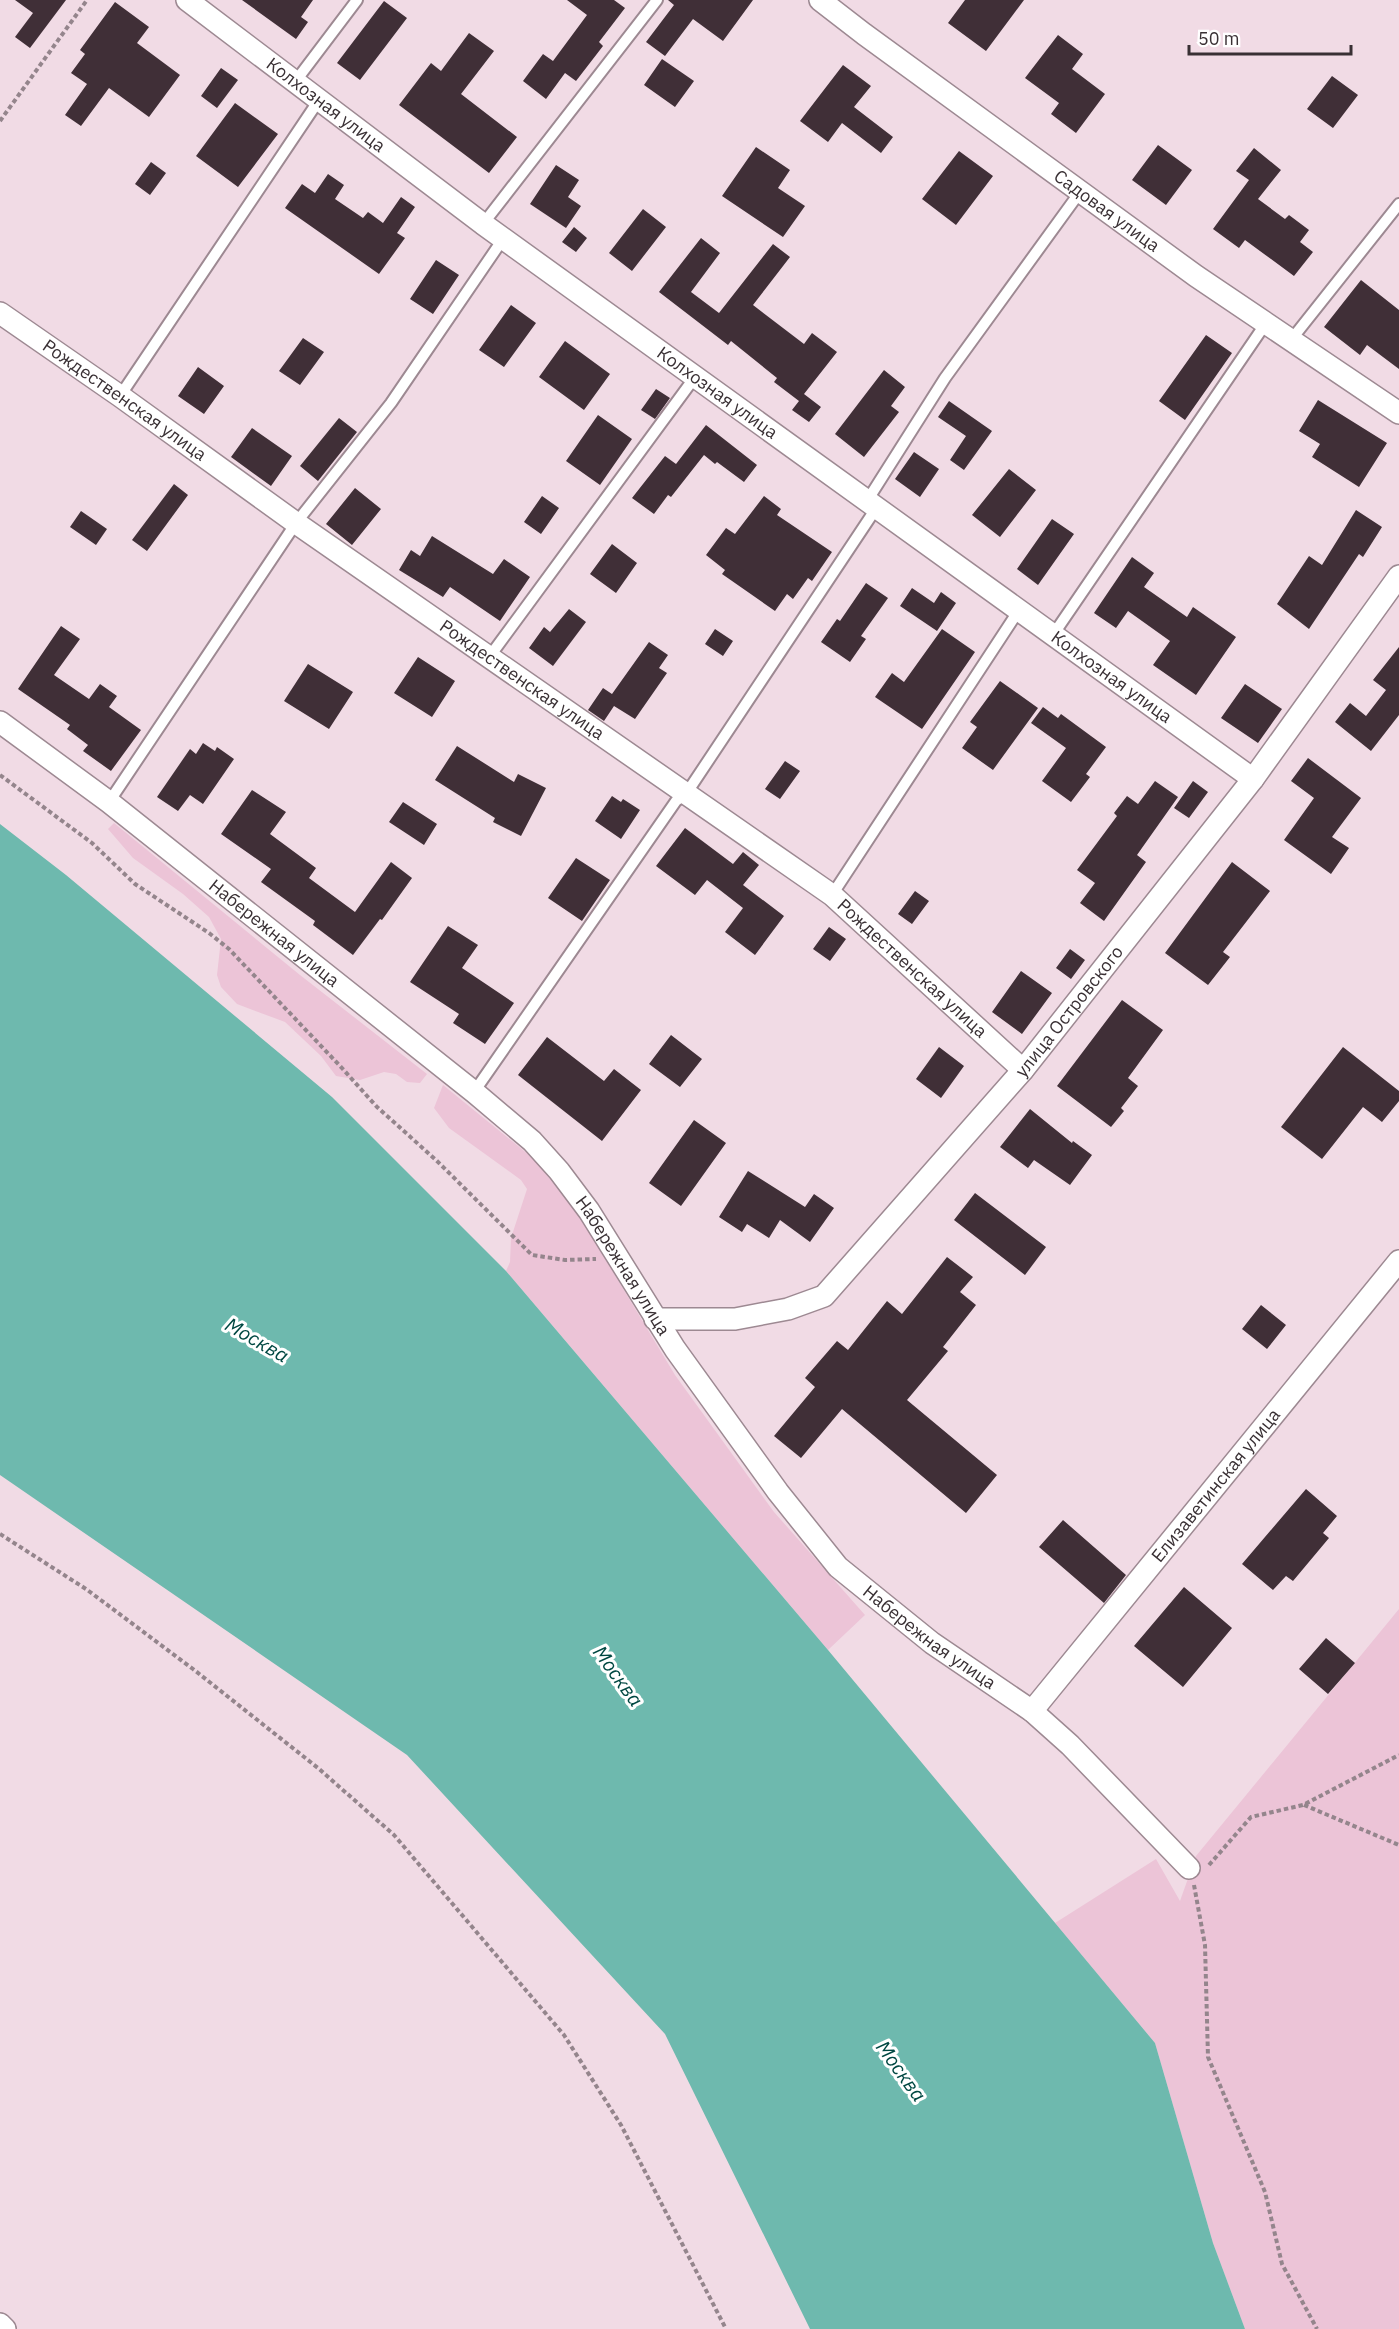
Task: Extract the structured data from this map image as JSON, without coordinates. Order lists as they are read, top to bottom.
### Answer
{
  "streets": {
    "street": [
      "Колхозная улица",
      "Садовая улица",
      "Рождественская улица",
      "Набережная улица",
      "улица Островского",
      "Елизаветинская улица"
    ]
  },
  "crossings": [
    ["Колхозная улица", "улица Островского"],
    ["Рождественская улица", "улица Островского"],
    ["Набережная улица", "улица Островского"],
    ["Набережная улица", "Елизаветинская улица"]
  ],
  "water": ["Москва"],
  "scale_bar": "50 m"
}
